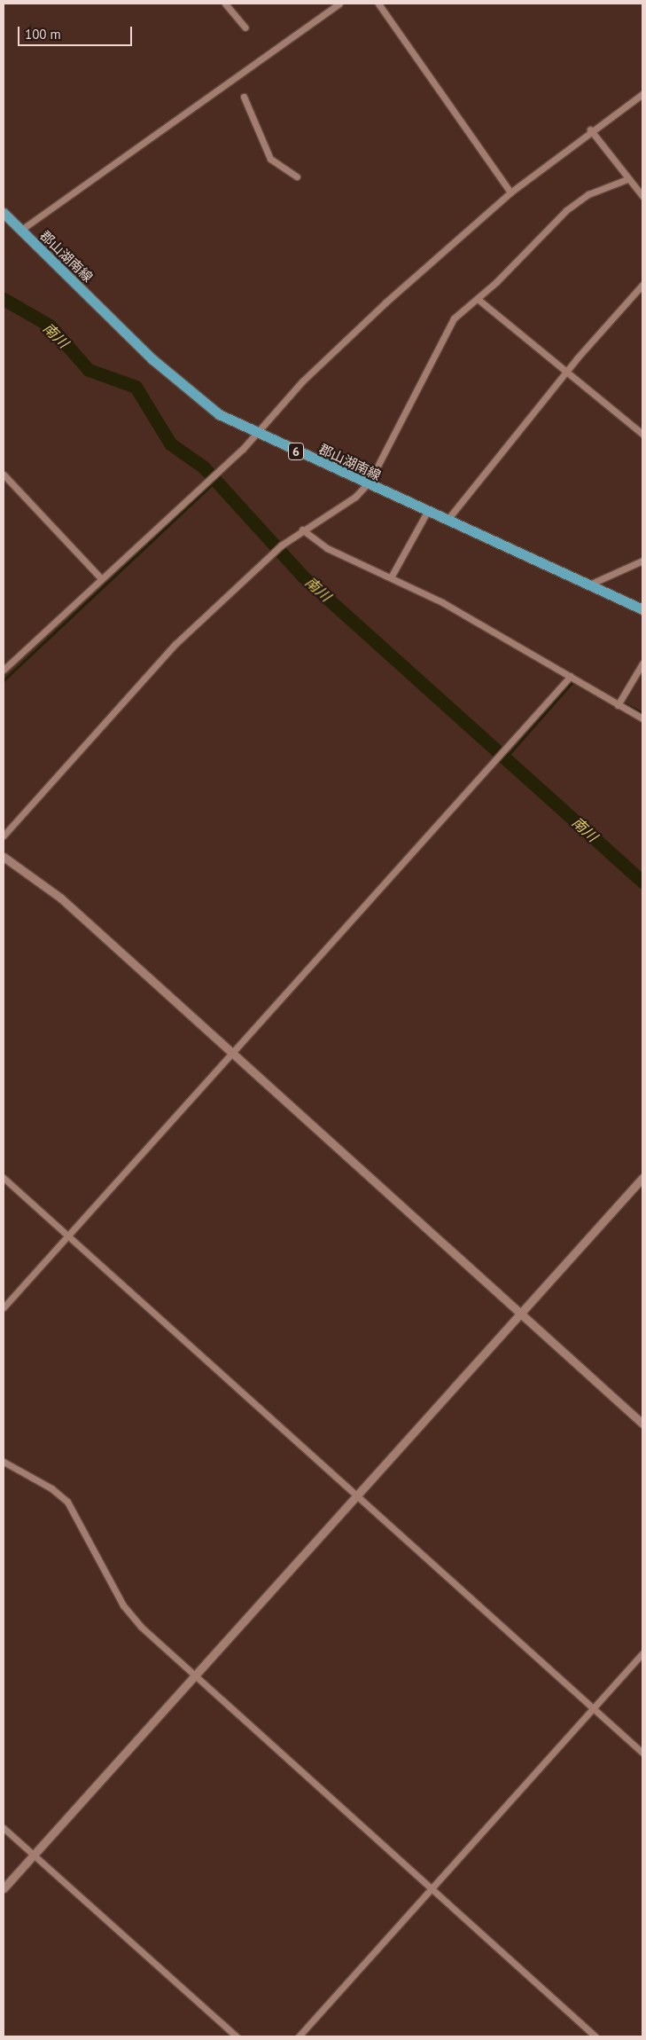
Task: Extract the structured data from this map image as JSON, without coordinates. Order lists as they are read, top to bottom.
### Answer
{
  "streets": {
    "main road": ["郡山湖南線", "6"]
  },
  "water": ["南川"],
  "scale_bar": "100 m"
}
